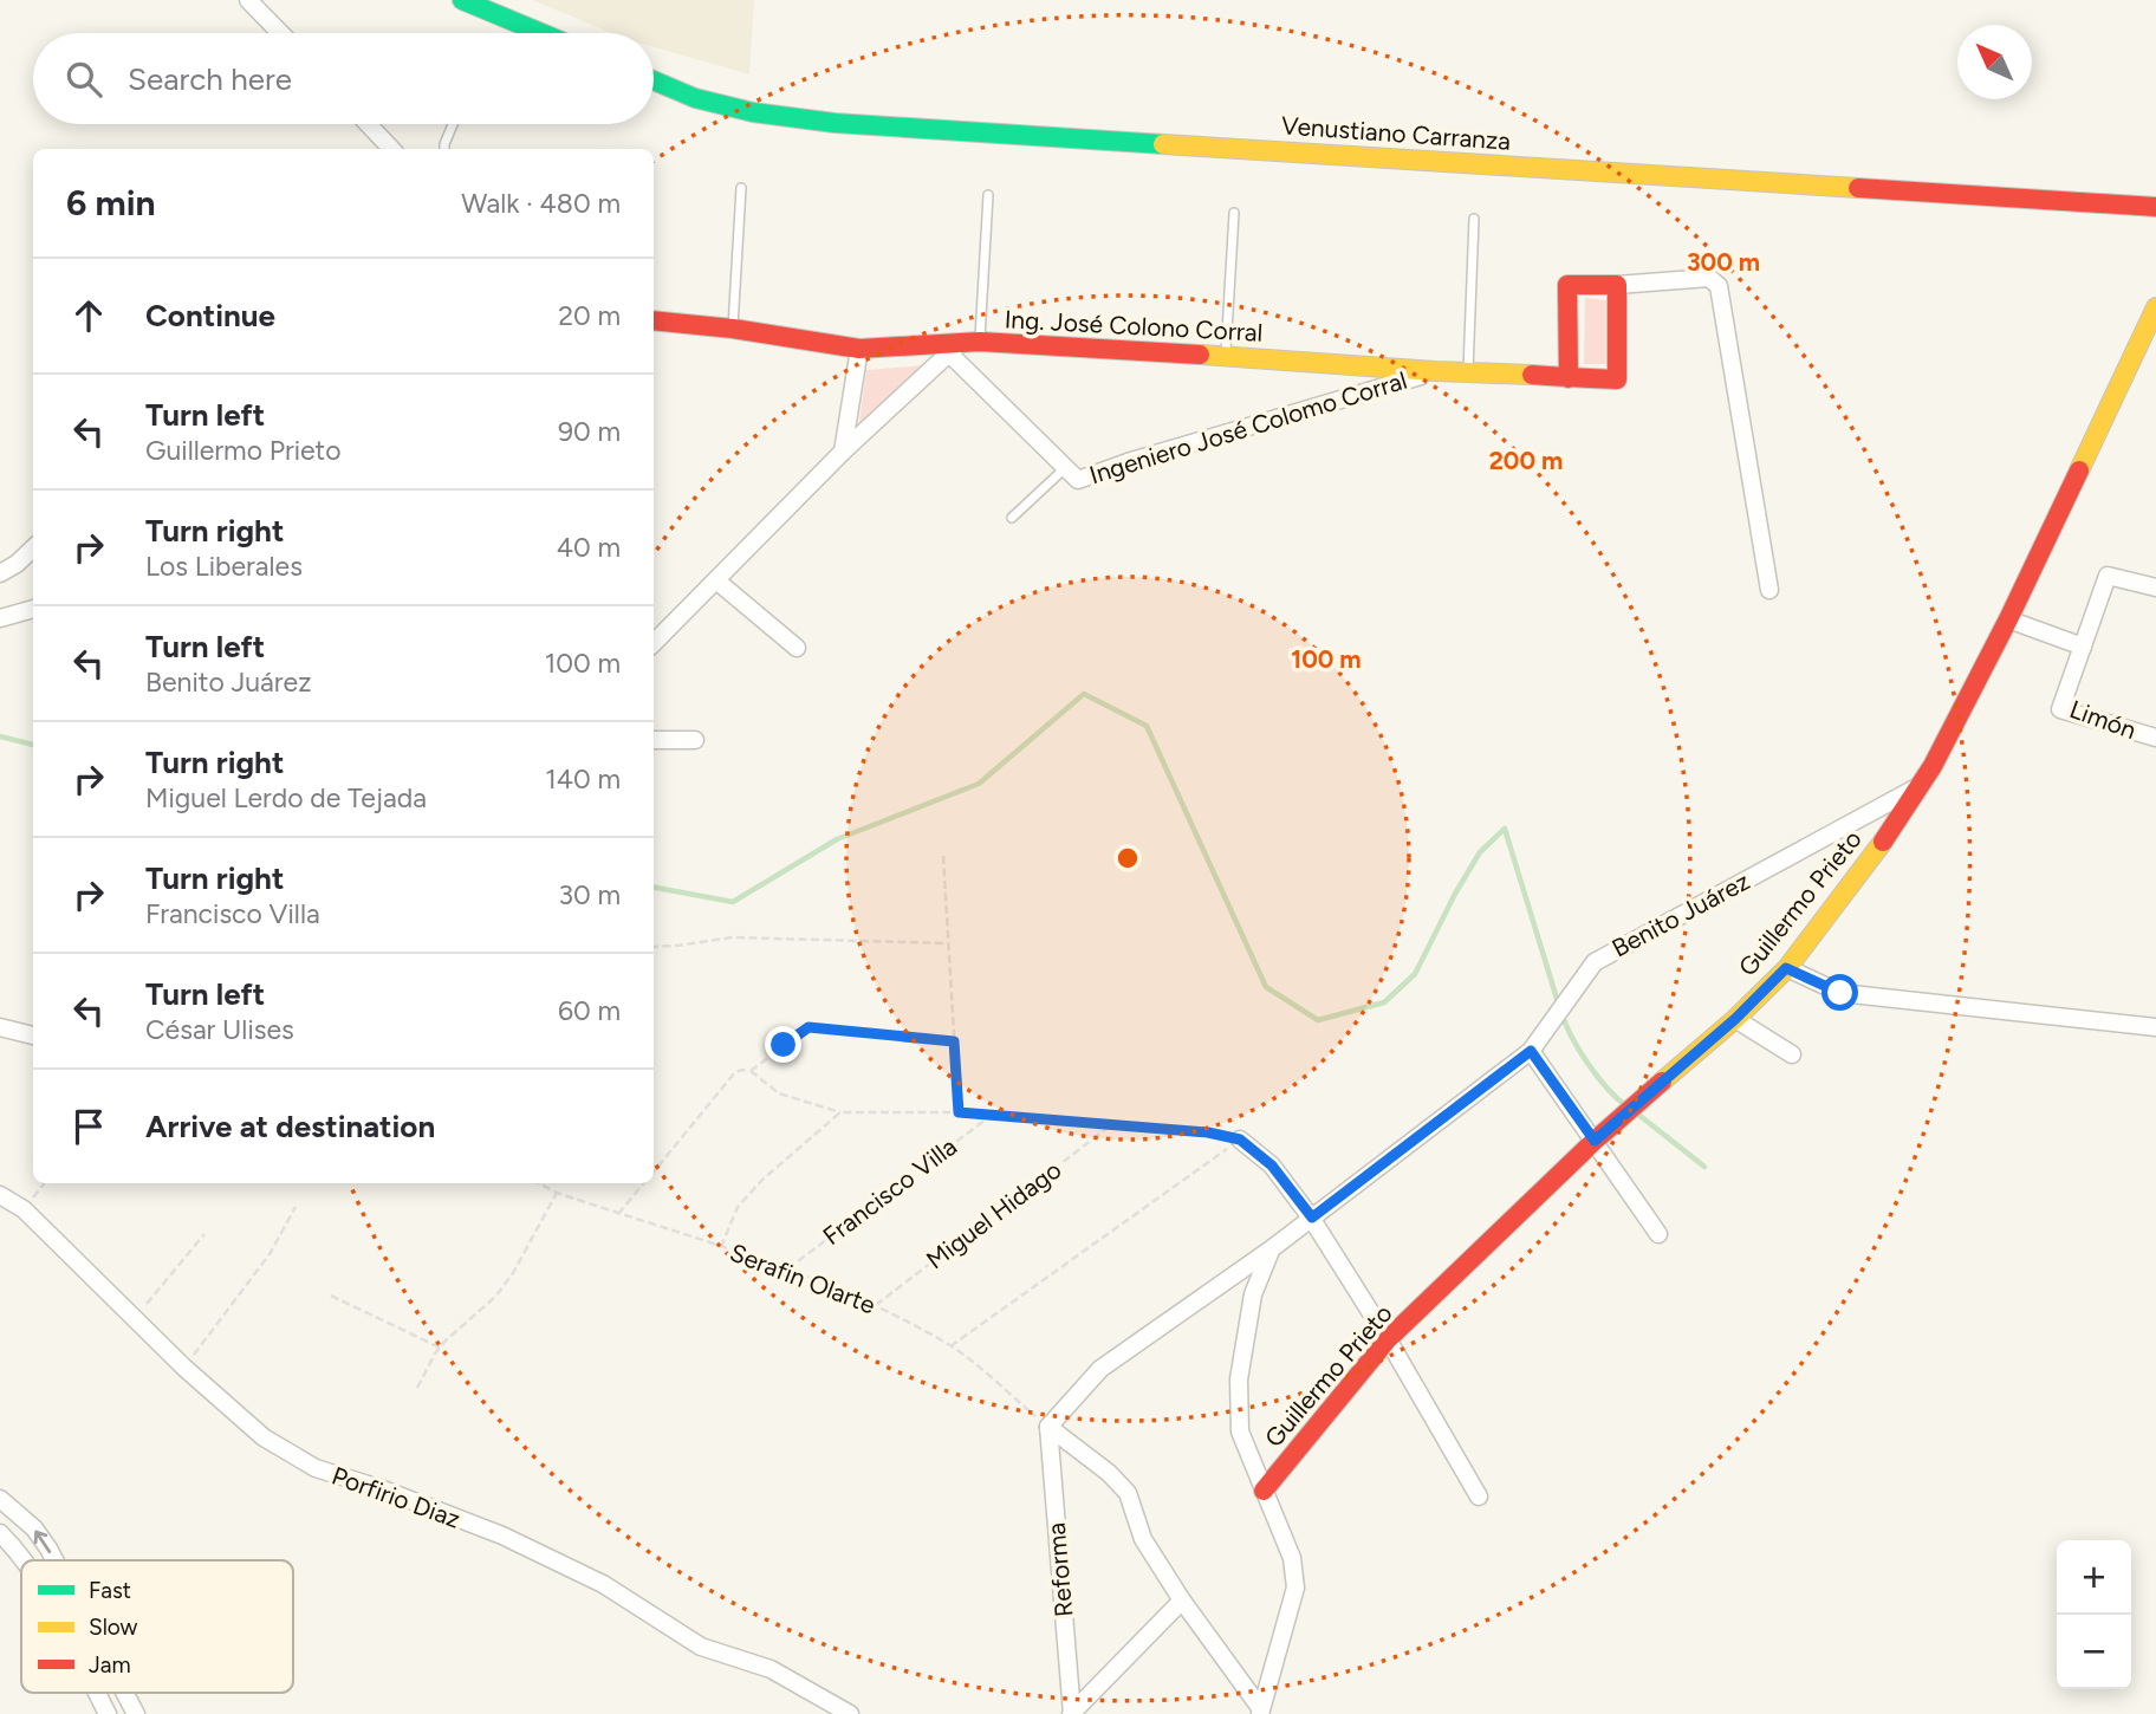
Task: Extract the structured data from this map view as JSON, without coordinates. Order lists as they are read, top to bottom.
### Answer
{
  "streets": {
    "street": [
      "Venustiano Carranza",
      "Ing. José Colono Corral",
      "Ingeniero José Colomo Corral",
      "Limón",
      "Guillermo Prieto",
      "Benito Juárez",
      "Porfirio Diaz",
      "Reforma"
    ],
    "path": ["Francisco Villa", "Miguel Hidago", "Serafin Olarte"]
  },
  "crossings": [
    ["Ing. José Colono Corral", "Ingeniero José Colomo Corral"],
    ["Guillermo Prieto", "Benito Juárez"],
    ["Benito Juárez", "Serafin Olarte"],
    ["Benito Juárez", "Reforma"],
    ["Francisco Villa", "Serafin Olarte"],
    ["Miguel Hidago", "Serafin Olarte"],
    ["Serafin Olarte", "Reforma"]
  ],
  "legend": ["Fast", "Slow", "Jam"],
  "north": "top left",
  "page": {
    "search": "Search here",
    "heading": ["6 min", "Walk · 480 m"],
    "list": [
      ["Continue", "20 m"],
      ["Turn left", "Guillermo Prieto", "90 m"],
      ["Turn right", "Los Liberales", "40 m"],
      ["Turn left", "Benito Juárez", "100 m"],
      ["Turn right", "Miguel Lerdo de Tejada", "140 m"],
      ["Turn right", "Francisco Villa", "30 m"],
      ["Turn left", "César Ulises", "60 m"],
      "Arrive at destination"
    ],
    "map_buttons": ["+", "−"]
  },
  "rings": ["300 m", "200 m", "100 m"]
}
